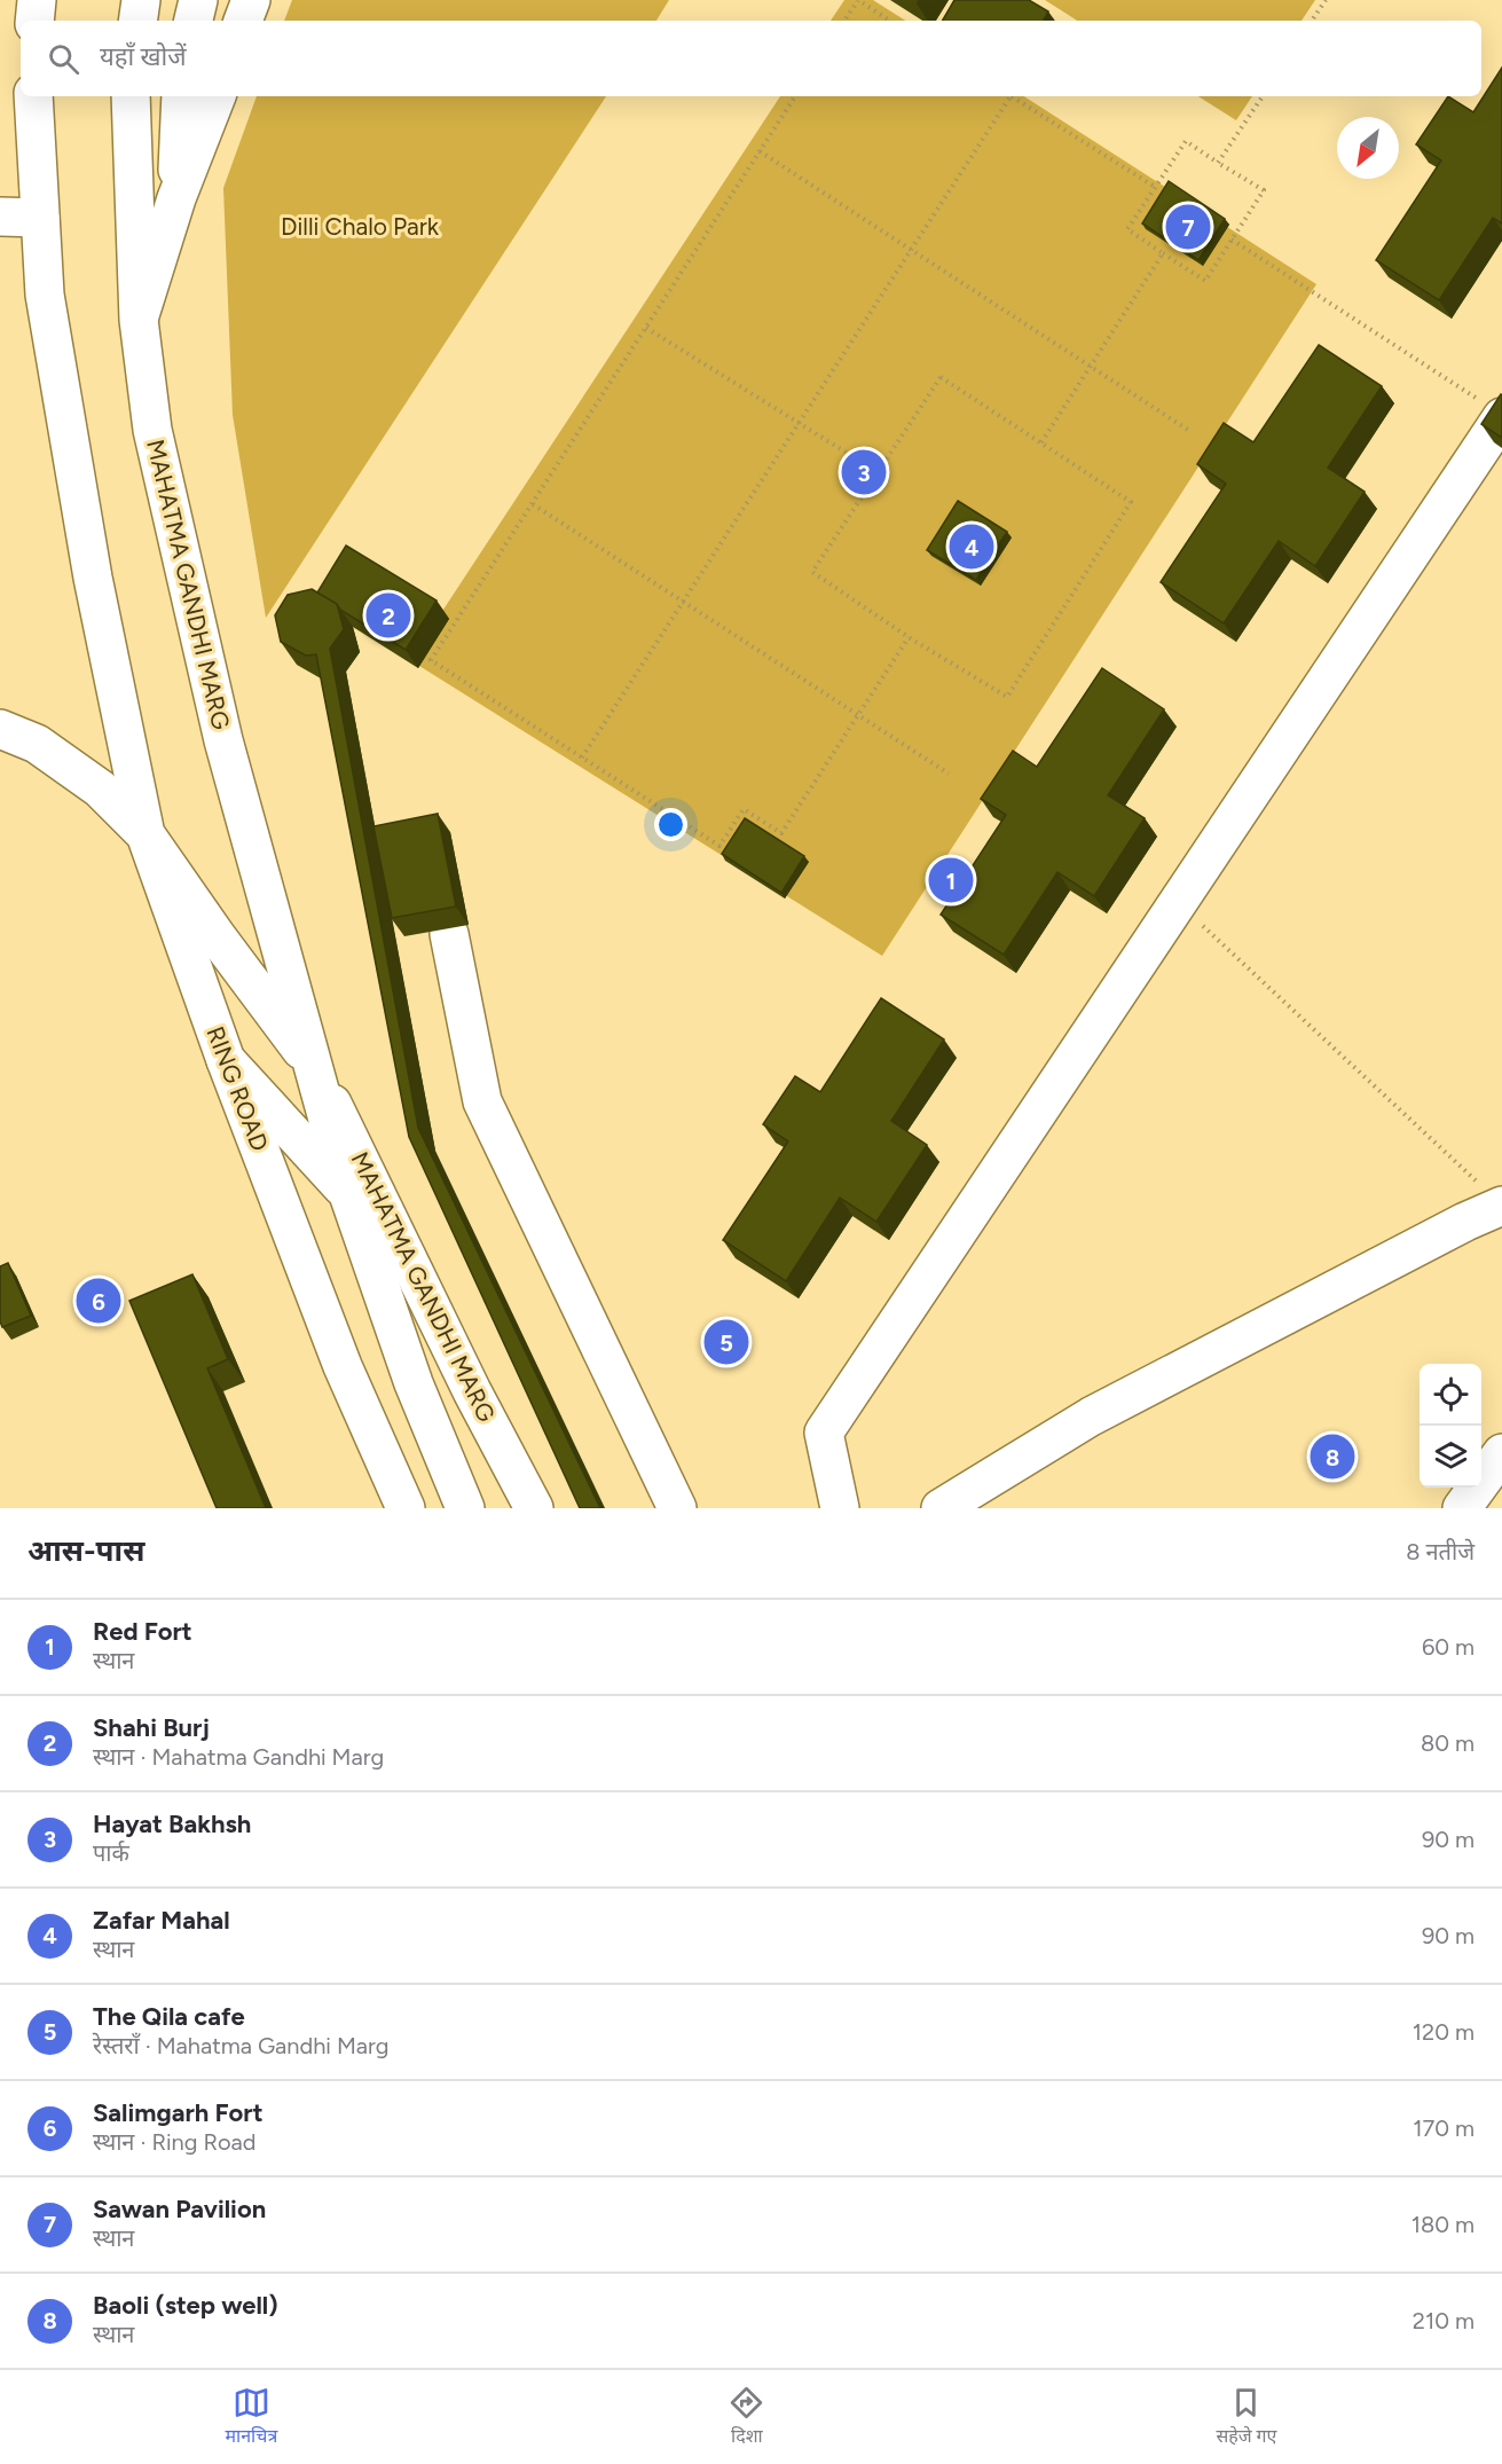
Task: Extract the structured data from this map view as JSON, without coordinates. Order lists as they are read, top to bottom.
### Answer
{
  "streets": {
    "main road": ["MAHATMA GANDHI MARG", "RING ROAD"]
  },
  "parks": ["Dilli Chalo Park"],
  "north": "bottom left",
  "page": {
    "search": "यहाँ खोजें",
    "pins": [
      "7",
      "3",
      "4",
      "2",
      "1",
      "6",
      "5",
      "8"
    ],
    "heading": ["आस-पास", "8 नतीजे"],
    "list": [
      {
        "mark": "1",
        "name": "Red Fort",
        "note": "स्थान",
        "value": "60 m"
      },
      {
        "mark": "2",
        "name": "Shahi Burj",
        "note": "स्थान · Mahatma Gandhi Marg",
        "value": "80 m"
      },
      {
        "mark": "3",
        "name": "Hayat Bakhsh",
        "note": "पार्क",
        "value": "90 m"
      },
      {
        "mark": "4",
        "name": "Zafar Mahal",
        "note": "स्थान",
        "value": "90 m"
      },
      {
        "mark": "5",
        "name": "The Qila cafe",
        "note": "रेस्तराँ · Mahatma Gandhi Marg",
        "value": "120 m"
      },
      {
        "mark": "6",
        "name": "Salimgarh Fort",
        "note": "स्थान · Ring Road",
        "value": "170 m"
      },
      {
        "mark": "7",
        "name": "Sawan Pavilion",
        "note": "स्थान",
        "value": "180 m"
      },
      {
        "mark": "8",
        "name": "Baoli (step well)",
        "note": "स्थान",
        "value": "210 m"
      }
    ],
    "nav": ["मानचित्र", "दिशा", "सहेजे गए"]
  }
}
